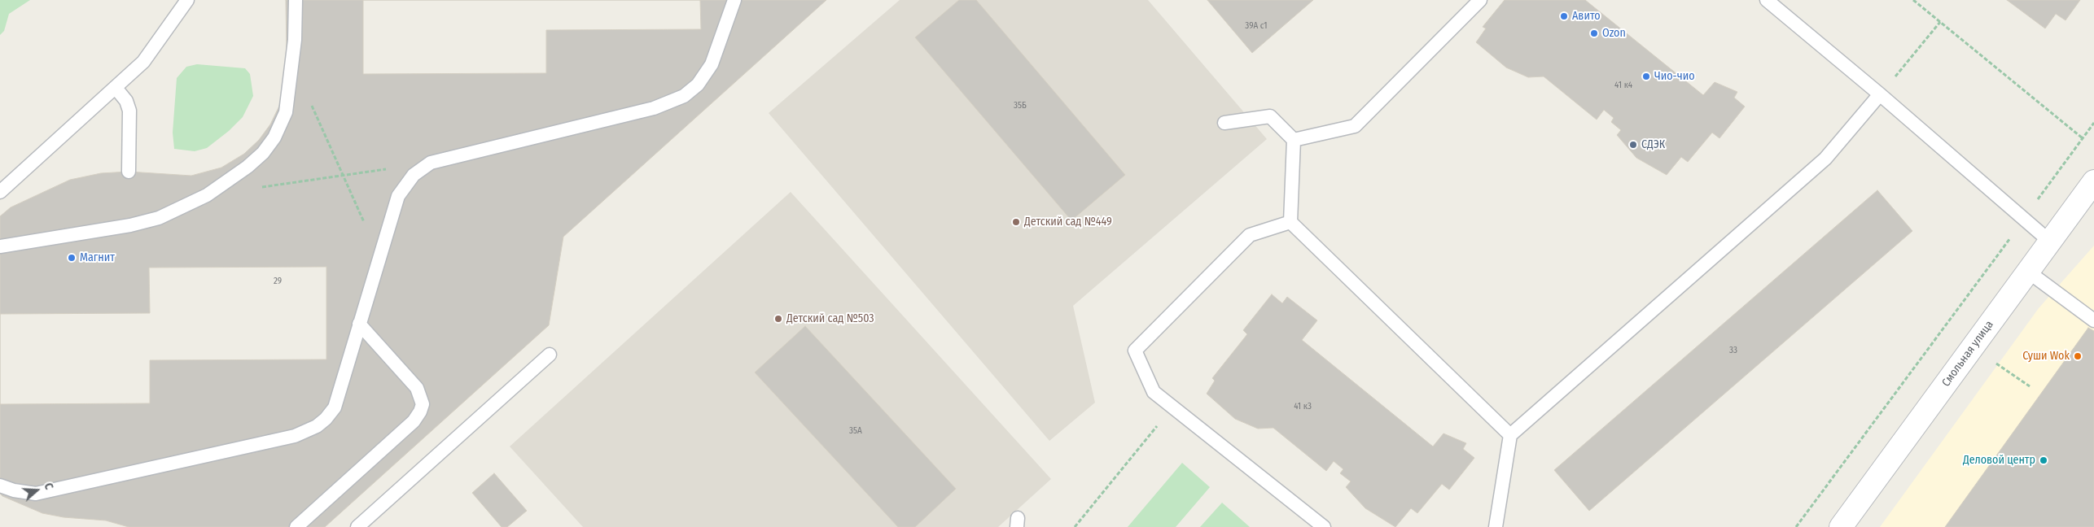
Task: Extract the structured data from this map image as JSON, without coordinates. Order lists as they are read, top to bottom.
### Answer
{
  "streets": {
    "street": ["Смольная улица"]
  },
  "places": [
    "Авито",
    "Ozon",
    "Чио-чио",
    "СДЭК",
    "Детский сад №449",
    "Магнит",
    "Детский сад №503",
    "Суши Wok",
    "Деловой центр"
  ],
  "house_numbers": [
    "39А с1",
    "41 к4",
    "35Б",
    "29",
    "33",
    "41 к3",
    "35А"
  ],
  "north": "right"
}
